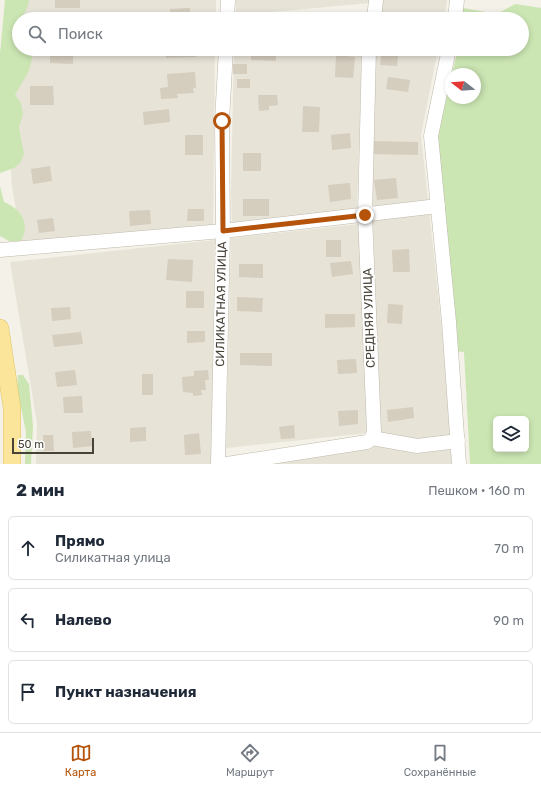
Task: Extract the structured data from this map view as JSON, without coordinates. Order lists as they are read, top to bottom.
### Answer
{
  "streets": {
    "street": ["СИЛИКАТНАЯ УЛИЦА", "СРЕДНЯЯ УЛИЦА"]
  },
  "scale_bar": "50 m",
  "north": "left",
  "page": {
    "search": "Поиск",
    "scale": "50 m",
    "heading": ["2 мин", "Пешком · 160 m"],
    "list": [
      ["Прямо", "Силикатная улица", "70 m"],
      ["Налево", "90 m"],
      "Пункт назначения"
    ],
    "nav": ["Карта", "Маршрут", "Сохранённые"]
  }
}
